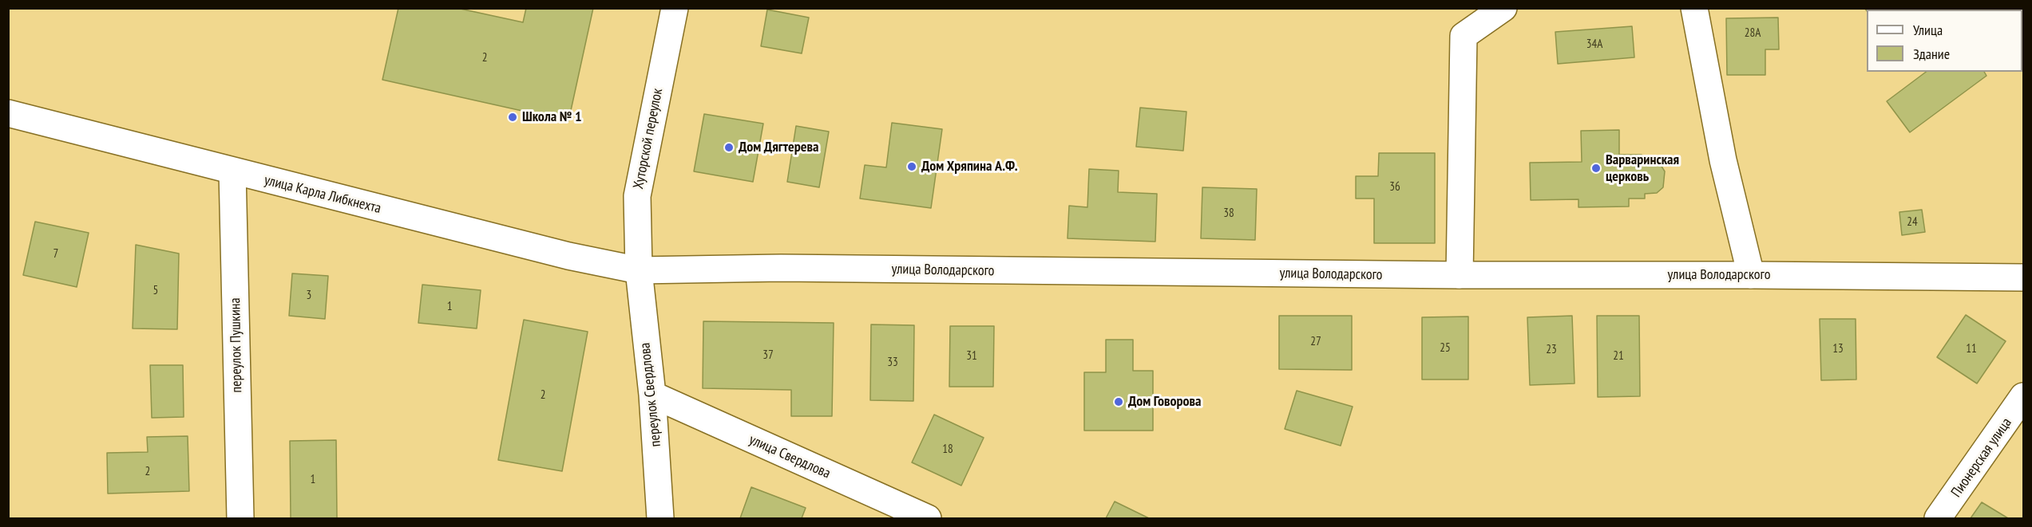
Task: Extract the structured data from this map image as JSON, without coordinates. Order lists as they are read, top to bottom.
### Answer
{
  "streets": {
    "main road": [
      "Хуторской переулок",
      "улица Карла Либкнехта",
      "улица Володарского",
      "переулок Пушкина",
      "переулок Свердлова",
      "улица Свердлова",
      "Пионерская улица"
    ]
  },
  "crossings": [
    ["Хуторской переулок", "улица Карла Либкнехта"],
    ["Хуторской переулок", "улица Володарского"],
    ["Хуторской переулок", "переулок Свердлова"],
    ["улица Карла Либкнехта", "улица Володарского"],
    ["улица Карла Либкнехта", "переулок Пушкина"],
    ["улица Карла Либкнехта", "переулок Свердлова"],
    ["улица Володарского", "переулок Свердлова"],
    ["переулок Свердлова", "улица Свердлова"]
  ],
  "places": [
    "Школа № 1",
    "Дом Дягтерева",
    "Дом Хряпина А.Ф.",
    "Варваринская церковь",
    "Дом Говорова"
  ],
  "house_numbers": [
    "28А",
    "34А",
    "2",
    "36",
    "38",
    "24",
    "7",
    "5",
    "3",
    "1",
    "27",
    "25",
    "13",
    "11",
    "23",
    "37",
    "31",
    "21",
    "33",
    "2",
    "18",
    "2",
    "1"
  ],
  "legend": ["Улица", "Здание"]
}
